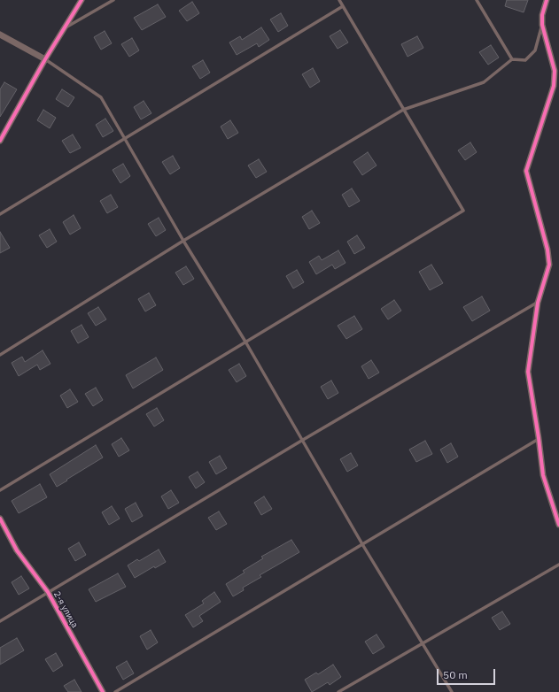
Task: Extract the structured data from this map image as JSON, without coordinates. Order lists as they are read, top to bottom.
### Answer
{
  "streets": {
    "street": ["2-я улица"]
  },
  "scale_bar": "50 m"
}
